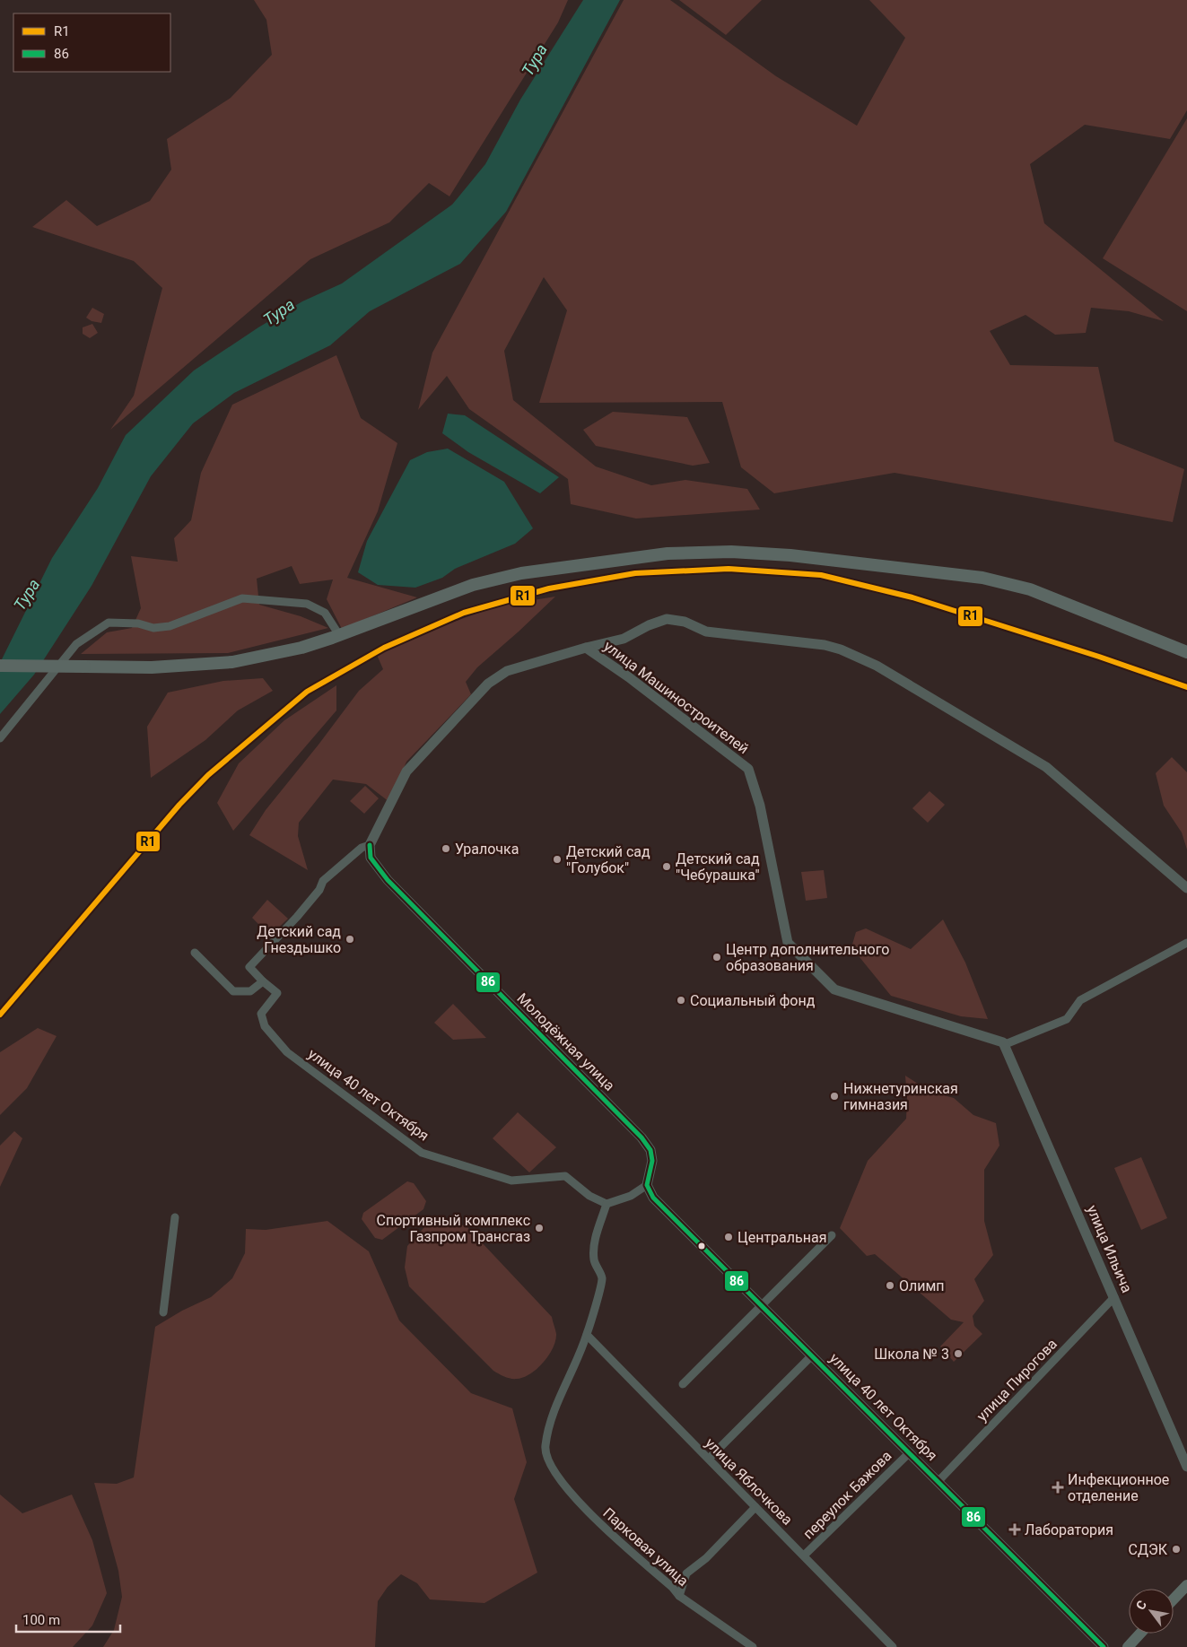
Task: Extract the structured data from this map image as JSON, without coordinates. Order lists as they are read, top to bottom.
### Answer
{
  "streets": {
    "street": [
      "улица Машиностроителей",
      "Молодёжная улица",
      "улица 40 лет Октября",
      "улица Ильича",
      "улица Пирогова",
      "улица Яблочкова",
      "переулок Бажова",
      "Парковая улица"
    ]
  },
  "crossings": [
    ["улица Машиностроителей", "Молодёжная улица"],
    ["улица Машиностроителей", "улица Ильича"],
    ["Молодёжная улица", "улица 40 лет Октября"],
    ["улица 40 лет Октября", "улица Пирогова"],
    ["улица 40 лет Октября", "переулок Бажова"],
    ["улица Ильича", "улица Пирогова"],
    ["улица Яблочкова", "переулок Бажова"],
    ["улица Яблочкова", "Парковая улица"]
  ],
  "water": ["Тура"],
  "places": {
    "other": [
      "Уралочка",
      "Детский сад \"Голубок\"",
      "Детский сад \"Чебурашка\"",
      "Детский сад Гнездышко",
      "Центр дополнительного образования",
      "Социальный фонд",
      "Нижнетуринская гимназия",
      "Спортивный комплекс Газпром Трансгаз",
      "Центральная",
      "Олимп",
      "Школа № 3",
      "СДЭК"
    ],
    "health": ["Инфекционное отделение", "Лаборатория"]
  },
  "lines": ["transit line R1", "transit line 86"],
  "legend": ["R1", "86"],
  "scale_bar": "100 m",
  "north": "top left"
}
